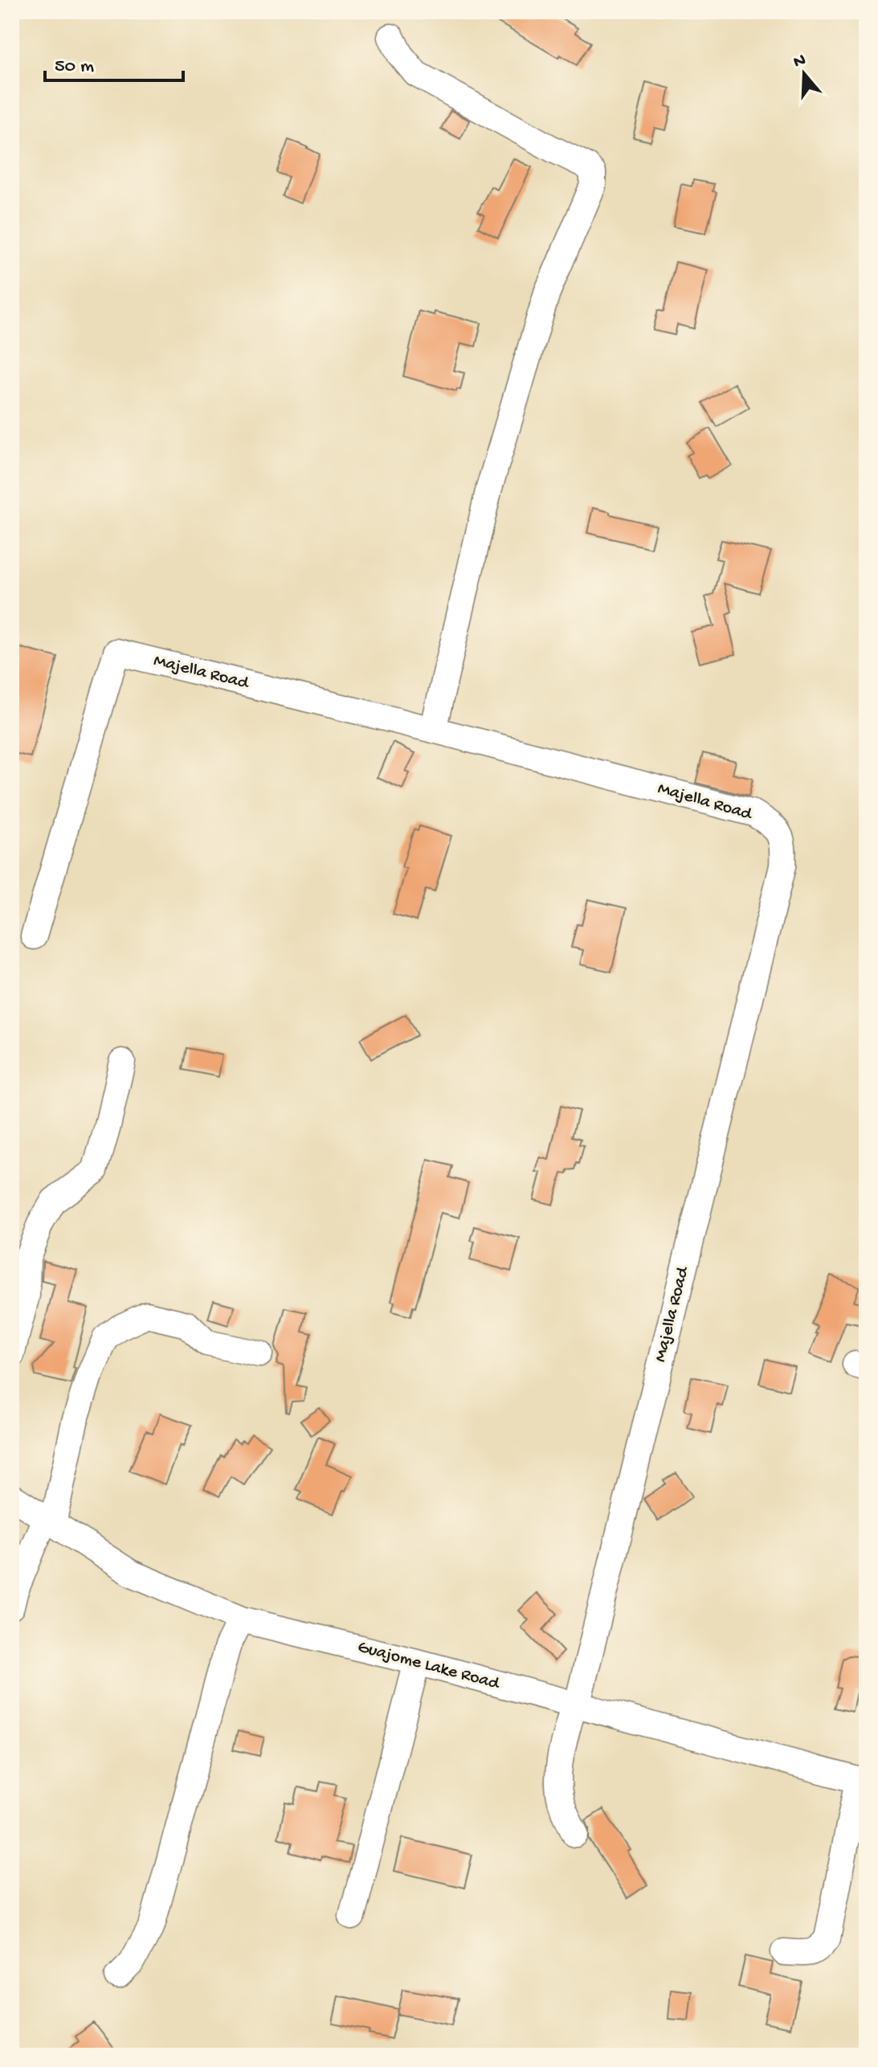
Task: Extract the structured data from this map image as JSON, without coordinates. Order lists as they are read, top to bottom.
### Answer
{
  "streets": {
    "street": ["Majella Road", "Guajome Lake Road"]
  },
  "crossings": [
    ["Majella Road", "Guajome Lake Road"]
  ],
  "scale_bar": "50 m",
  "north": "top"
}
